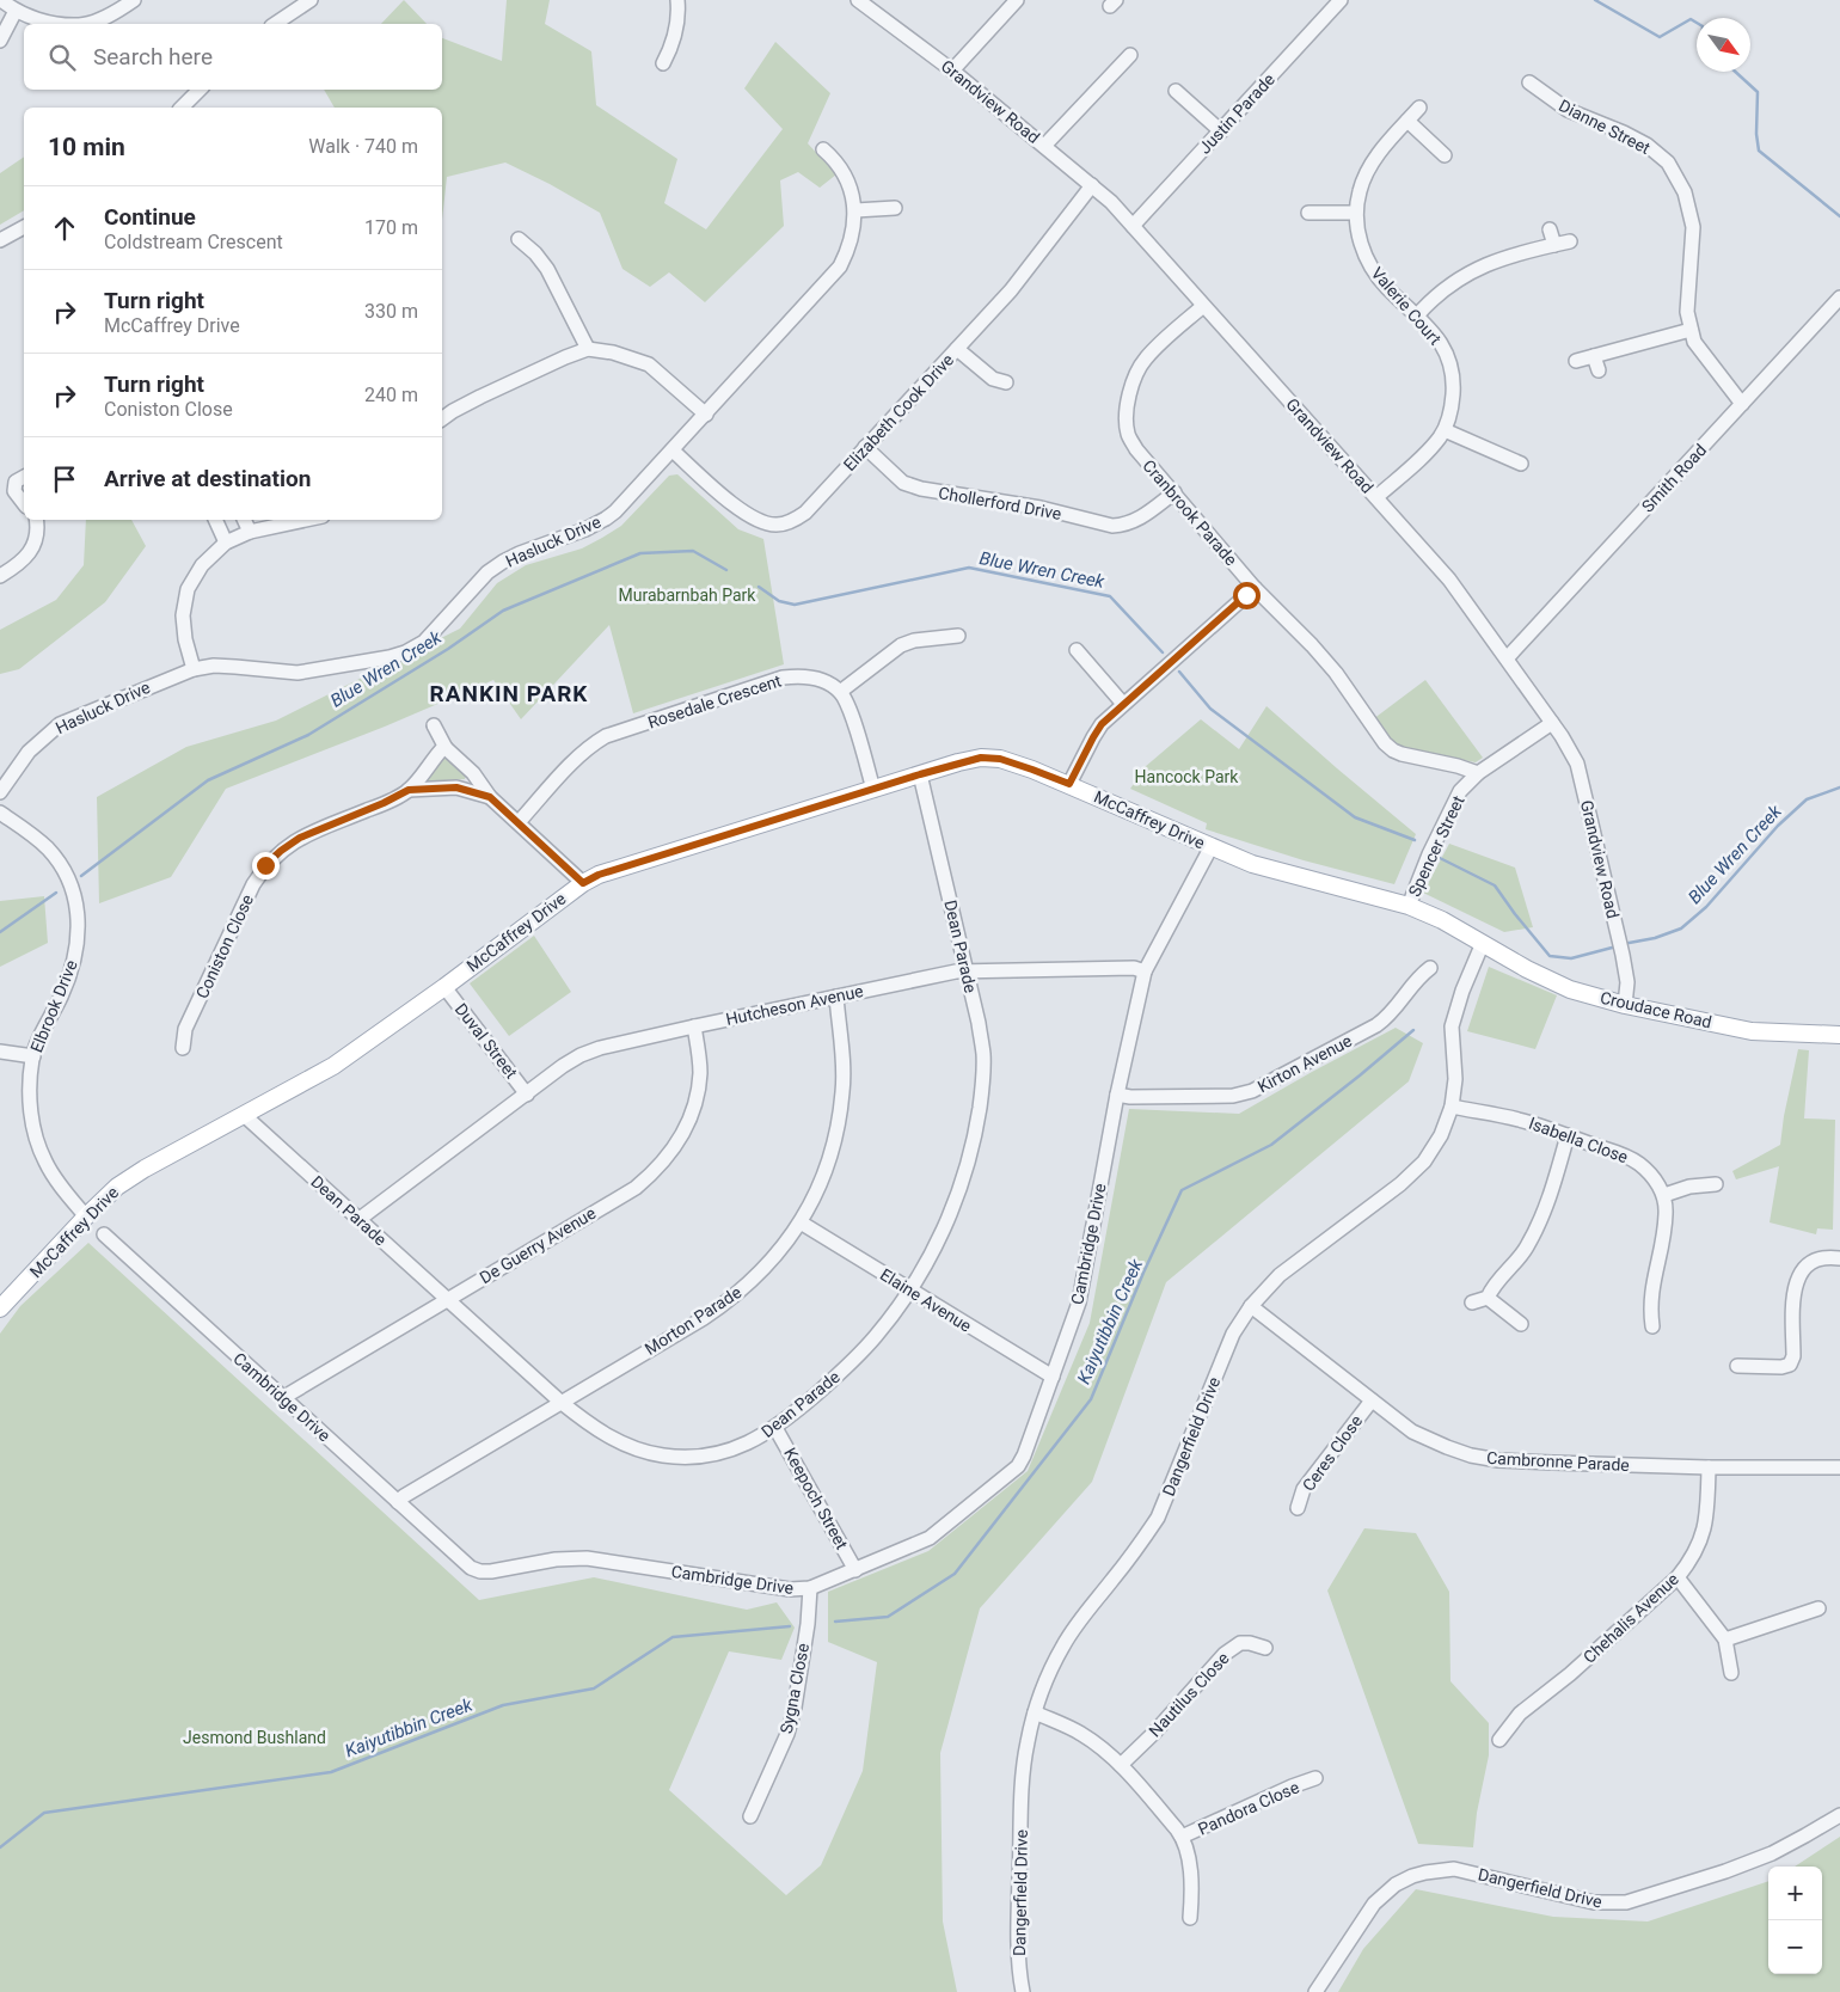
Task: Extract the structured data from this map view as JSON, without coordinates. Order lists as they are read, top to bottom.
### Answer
{
  "streets": {
    "main road": ["McCaffrey Drive", "Croudace Road"],
    "street": [
      "Grandview Road",
      "Justin Parade",
      "Dianne Street",
      "Valerie Court",
      "Elizabeth Cook Drive",
      "Smith Road",
      "Chollerford Drive",
      "Cranbrook Parade",
      "Hasluck Drive",
      "Rosedale Crescent",
      "Spencer Street",
      "Coniston Close",
      "Dean Parade",
      "Hutcheson Avenue",
      "Elbrook Drive",
      "Duval Street",
      "Kirton Avenue",
      "Isabella Close",
      "Cambridge Drive",
      "De Guerry Avenue",
      "Elaine Avenue",
      "Morton Parade",
      "Dangerfield Drive",
      "Ceres Close",
      "Cambronne Parade",
      "Keepoch Street",
      "Chehalis Avenue",
      "Sygna Close",
      "Nautilus Close",
      "Pandora Close"
    ]
  },
  "crossings": [
    ["Grandview Road", "Justin Parade"],
    ["Grandview Road", "Valerie Court"],
    ["Grandview Road", "Elizabeth Cook Drive"],
    ["Grandview Road", "Smith Road"],
    ["Grandview Road", "Cranbrook Parade"],
    ["Grandview Road", "Spencer Street"],
    ["Grandview Road", "Croudace Road"],
    ["Dianne Street", "Smith Road"],
    ["Elizabeth Cook Drive", "Chollerford Drive"],
    ["Elizabeth Cook Drive", "Hasluck Drive"],
    ["Chollerford Drive", "Cranbrook Parade"],
    ["Cranbrook Parade", "Spencer Street"],
    ["Rosedale Crescent", "Coniston Close"],
    ["McCaffrey Drive", "Spencer Street"],
    ["McCaffrey Drive", "Coniston Close"],
    ["McCaffrey Drive", "Dean Parade"],
    ["McCaffrey Drive", "Elbrook Drive"],
    ["McCaffrey Drive", "Croudace Road"],
    ["McCaffrey Drive", "Duval Street"],
    ["McCaffrey Drive", "Dangerfield Drive"],
    ["Dean Parade", "Hutcheson Avenue"],
    ["Dean Parade", "De Guerry Avenue"],
    ["Dean Parade", "Elaine Avenue"],
    ["Dean Parade", "Morton Parade"],
    ["Dean Parade", "Keepoch Street"],
    ["Hutcheson Avenue", "Duval Street"],
    ["Hutcheson Avenue", "Cambridge Drive"],
    ["Hutcheson Avenue", "De Guerry Avenue"],
    ["Hutcheson Avenue", "Morton Parade"],
    ["Croudace Road", "Dangerfield Drive"],
    ["Kirton Avenue", "Cambridge Drive"],
    ["Isabella Close", "Dangerfield Drive"],
    ["Cambridge Drive", "De Guerry Avenue"],
    ["Cambridge Drive", "Elaine Avenue"],
    ["Cambridge Drive", "Morton Parade"],
    ["Cambridge Drive", "Keepoch Street"],
    ["Cambridge Drive", "Sygna Close"],
    ["Elaine Avenue", "Morton Parade"],
    ["Dangerfield Drive", "Cambronne Parade"],
    ["Ceres Close", "Cambronne Parade"],
    ["Cambronne Parade", "Chehalis Avenue"]
  ],
  "districts": ["RANKIN PARK"],
  "water": ["Blue Wren Creek", "Kaiyutibbin Creek"],
  "parks": ["Murabarnbah Park", "Hancock Park", "Jesmond Bushland"],
  "north": "bottom right",
  "page": {
    "search": "Search here",
    "heading": ["10 min", "Walk · 740 m"],
    "list": [
      ["Continue", "Coldstream Crescent", "170 m"],
      ["Turn right", "McCaffrey Drive", "330 m"],
      ["Turn right", "Coniston Close", "240 m"],
      "Arrive at destination"
    ],
    "map_buttons": ["+", "−"]
  }
}
